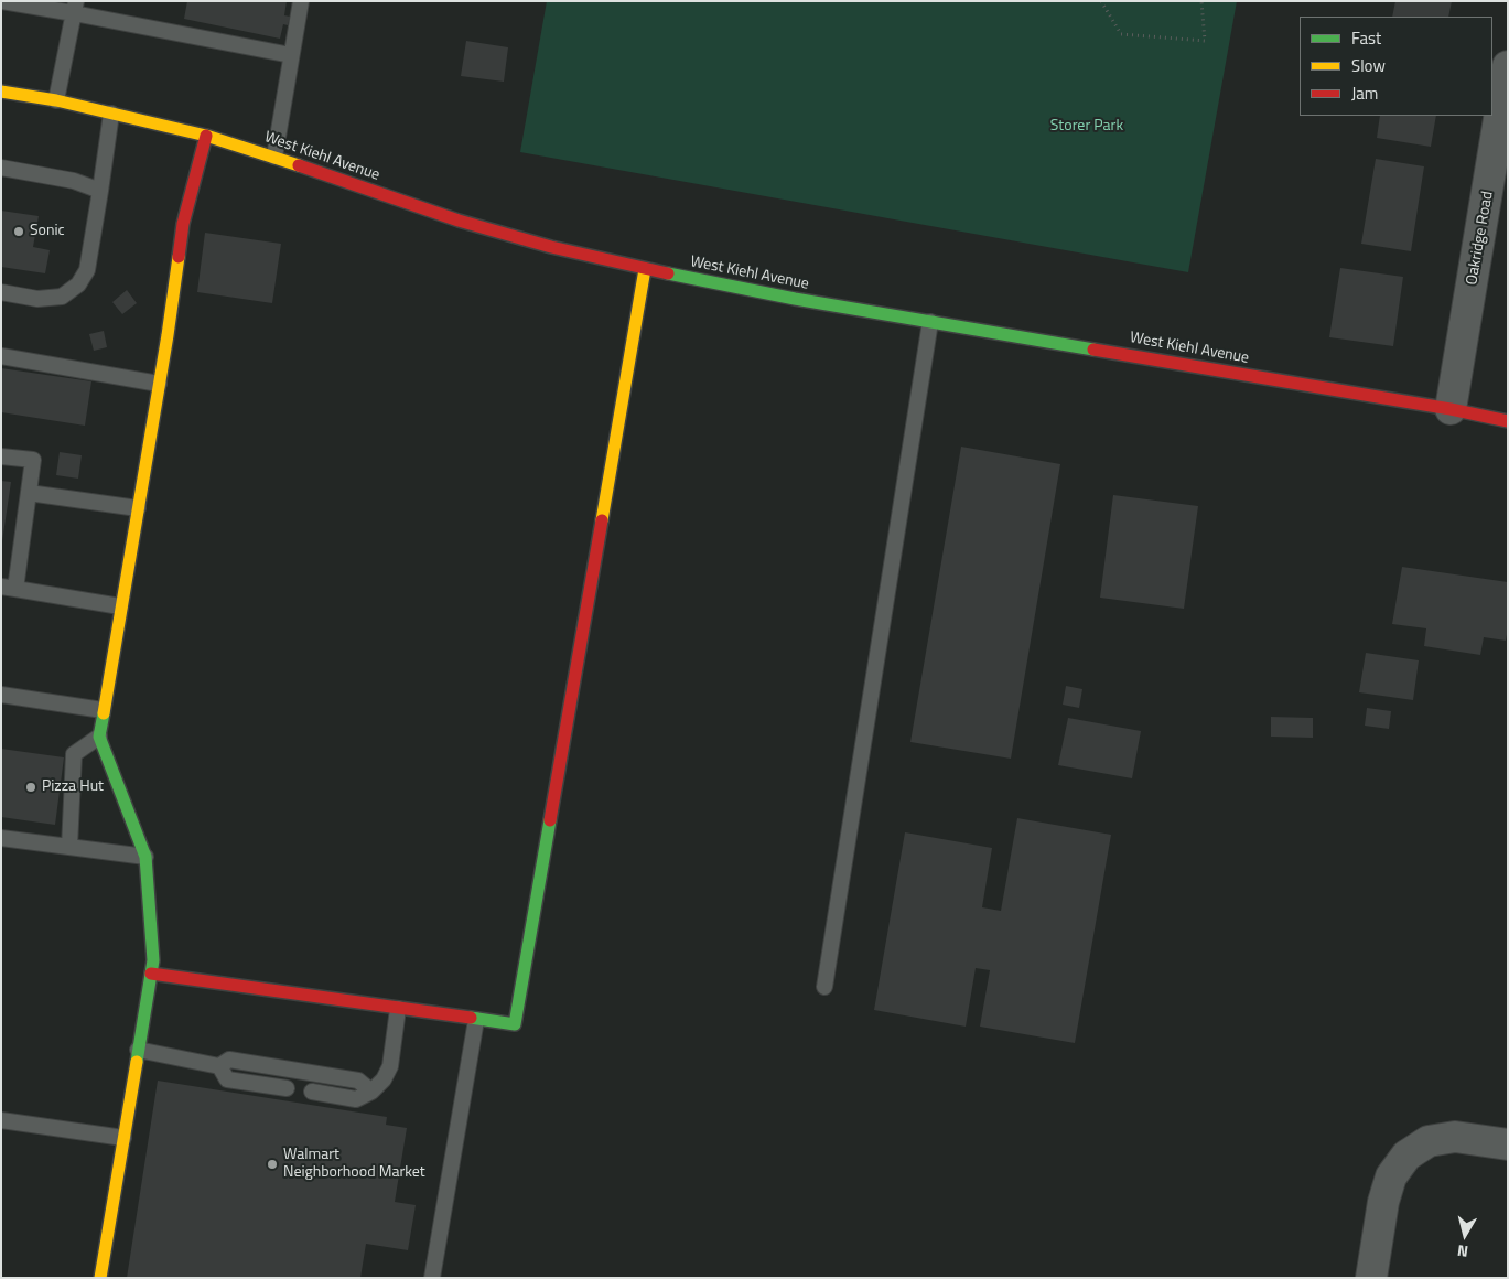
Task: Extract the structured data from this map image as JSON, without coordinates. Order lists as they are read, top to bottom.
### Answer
{
  "streets": {
    "street": ["West Kiehl Avenue", "Oakridge Road"]
  },
  "crossings": [
    ["West Kiehl Avenue", "Oakridge Road"]
  ],
  "parks": ["Storer Park"],
  "places": ["Sonic", "Pizza Hut", "Walmart Neighborhood Market"],
  "legend": ["Fast", "Slow", "Jam"],
  "north": "bottom"
}
